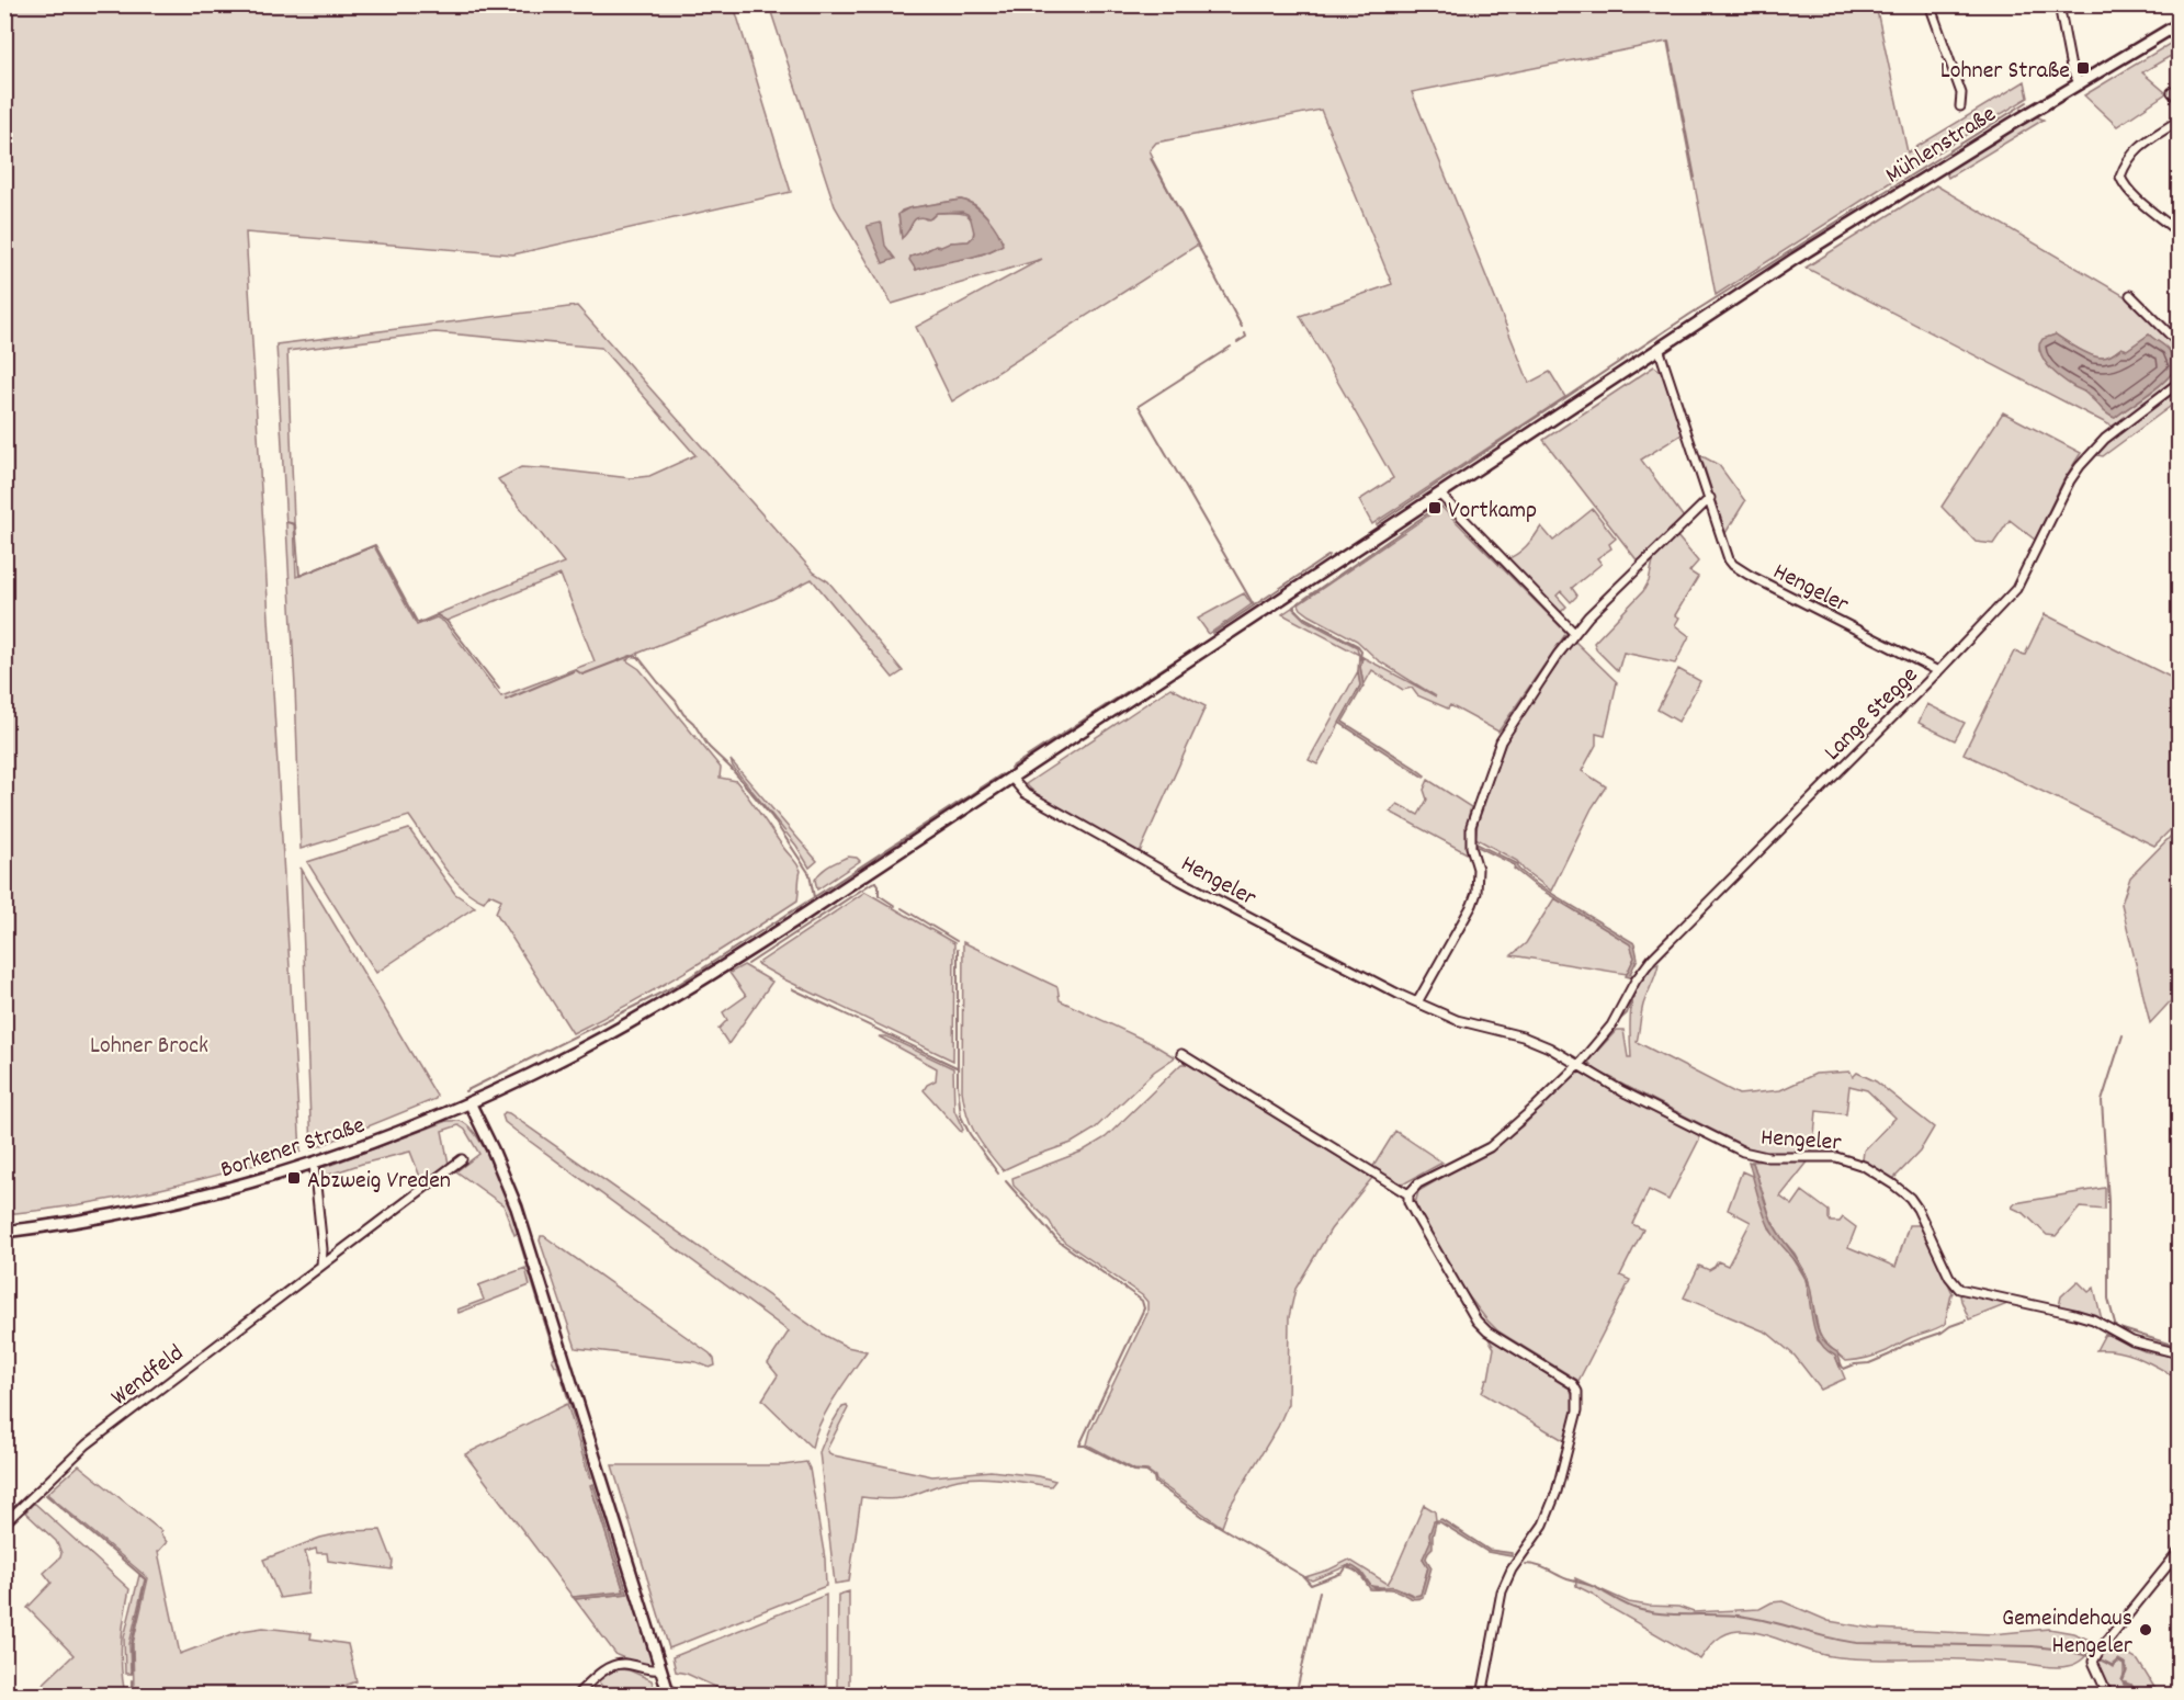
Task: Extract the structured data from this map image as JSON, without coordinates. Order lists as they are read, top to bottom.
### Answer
{
  "streets": {
    "main road": ["Mühlenstraße", "Borkener Straße"],
    "street": ["Hengeler", "Lange Stegge", "Wendfeld"]
  },
  "crossings": [
    ["Mühlenstraße", "Hengeler"],
    ["Mühlenstraße", "Borkener Straße"],
    ["Hengeler", "Lange Stegge"],
    ["Hengeler", "Borkener Straße"]
  ],
  "parks": ["Lohner Brock"],
  "places": {
    "transit": ["Lohner Straße", "Vortkamp", "Abzweig Vreden"],
    "other": ["Gemeindehaus Hengeler"]
  }
}
